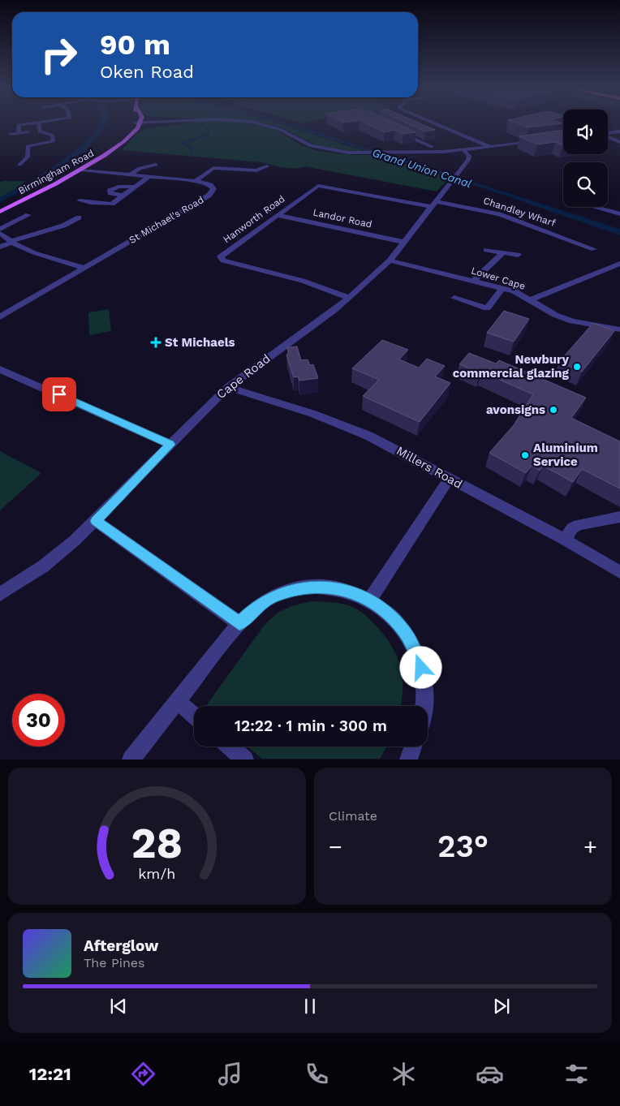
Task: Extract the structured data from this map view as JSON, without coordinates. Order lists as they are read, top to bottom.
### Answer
{
  "streets": {
    "main road": ["Birmingham Road"],
    "street": [
      "Chandley Wharf",
      "Landor Road",
      "Hanworth Road",
      "St Michael's Road",
      "Lower Cape",
      "Cape Road",
      "Millers Road"
    ]
  },
  "crossings": [
    ["Birmingham Road", "St Michael's Road"],
    ["Chandley Wharf", "Cape Road"],
    ["Landor Road", "Hanworth Road"],
    ["Landor Road", "Cape Road"],
    ["Hanworth Road", "Cape Road"],
    ["Lower Cape", "Cape Road"],
    ["Cape Road", "Millers Road"]
  ],
  "water": ["Grand Union Canal"],
  "places": {
    "health": ["St Michaels"],
    "other": ["Newbury commercial glazing", "avonsigns", "Aluminium Service"]
  },
  "page": {
    "turn": ["90 m", "Oken Road"],
    "limit": "30",
    "trip": "12:22 · 1 min · 300 m",
    "tile": "Climate",
    "heat": ["−", "23°", "+"],
    "song": ["Afterglow", "The Pines"],
    "tabs": "12:21",
    "gauge": ["28", "km/h"]
  }
}
